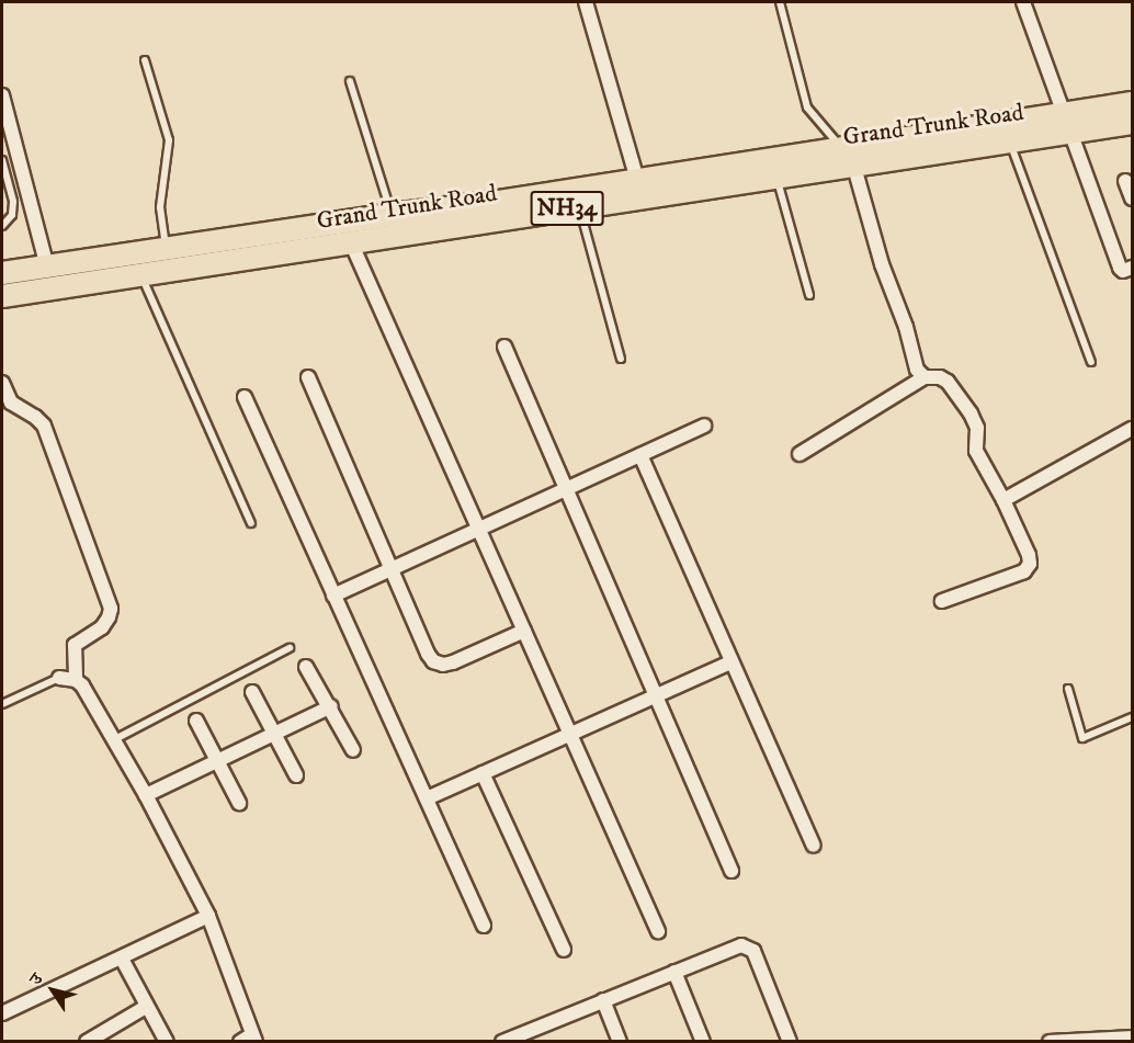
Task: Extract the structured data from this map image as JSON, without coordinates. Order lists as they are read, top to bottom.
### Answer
{
  "streets": {
    "highway": ["Grand Trunk Road", "NH34"]
  },
  "north": "top left"
}
